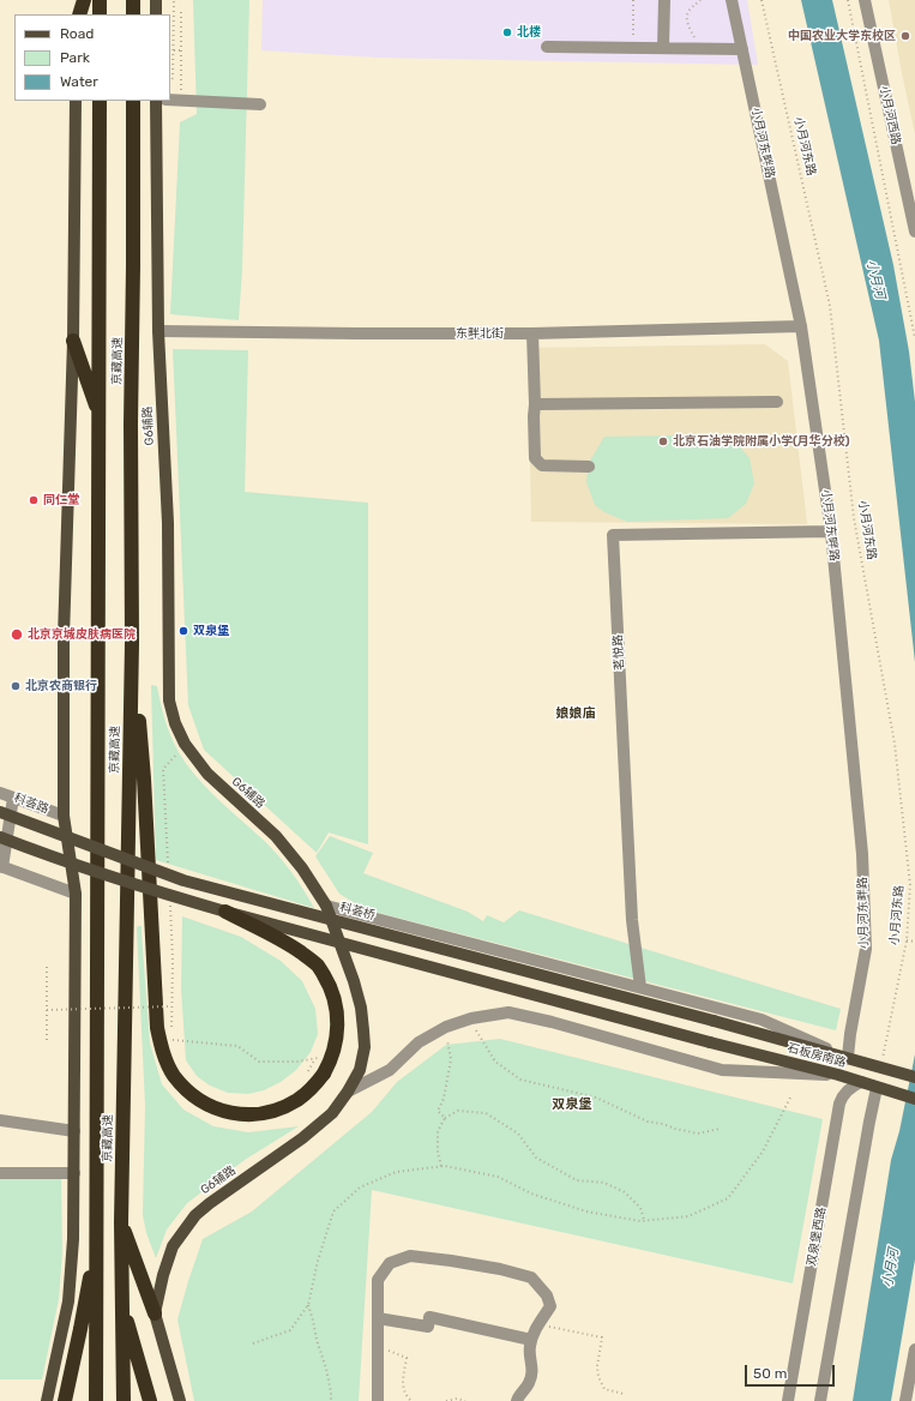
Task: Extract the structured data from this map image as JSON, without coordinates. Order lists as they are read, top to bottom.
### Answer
{
  "streets": {
    "highway": ["京藏高速"],
    "main road": ["G6辅路", "科荟桥", "石板房南路"],
    "street": [
      "小月河西路",
      "小月河东畔路",
      "东畔北街",
      "茗悦路",
      "科荟路",
      "双泉堡西路"
    ],
    "path": ["小月河东路"]
  },
  "crossings": [
    ["小月河东畔路", "东畔北街"],
    ["小月河东畔路", "茗悦路"],
    ["小月河东畔路", "石板房南路"],
    ["小月河东路", "石板房南路"],
    ["东畔北街", "G6辅路"],
    ["科荟桥", "石板房南路"],
    ["石板房南路", "双泉堡西路"]
  ],
  "districts": ["娘娘庙", "双泉堡"],
  "water": ["小月河"],
  "places": [
    "北楼",
    "中国农业大学东校区",
    "北京石油学院附属小学(月华分校)",
    "同仁堂",
    "双泉堡",
    "北京京城皮肤病医院",
    "北京农商银行"
  ],
  "legend": ["Road", "Park", "Water"],
  "scale_bar": "50 m"
}
